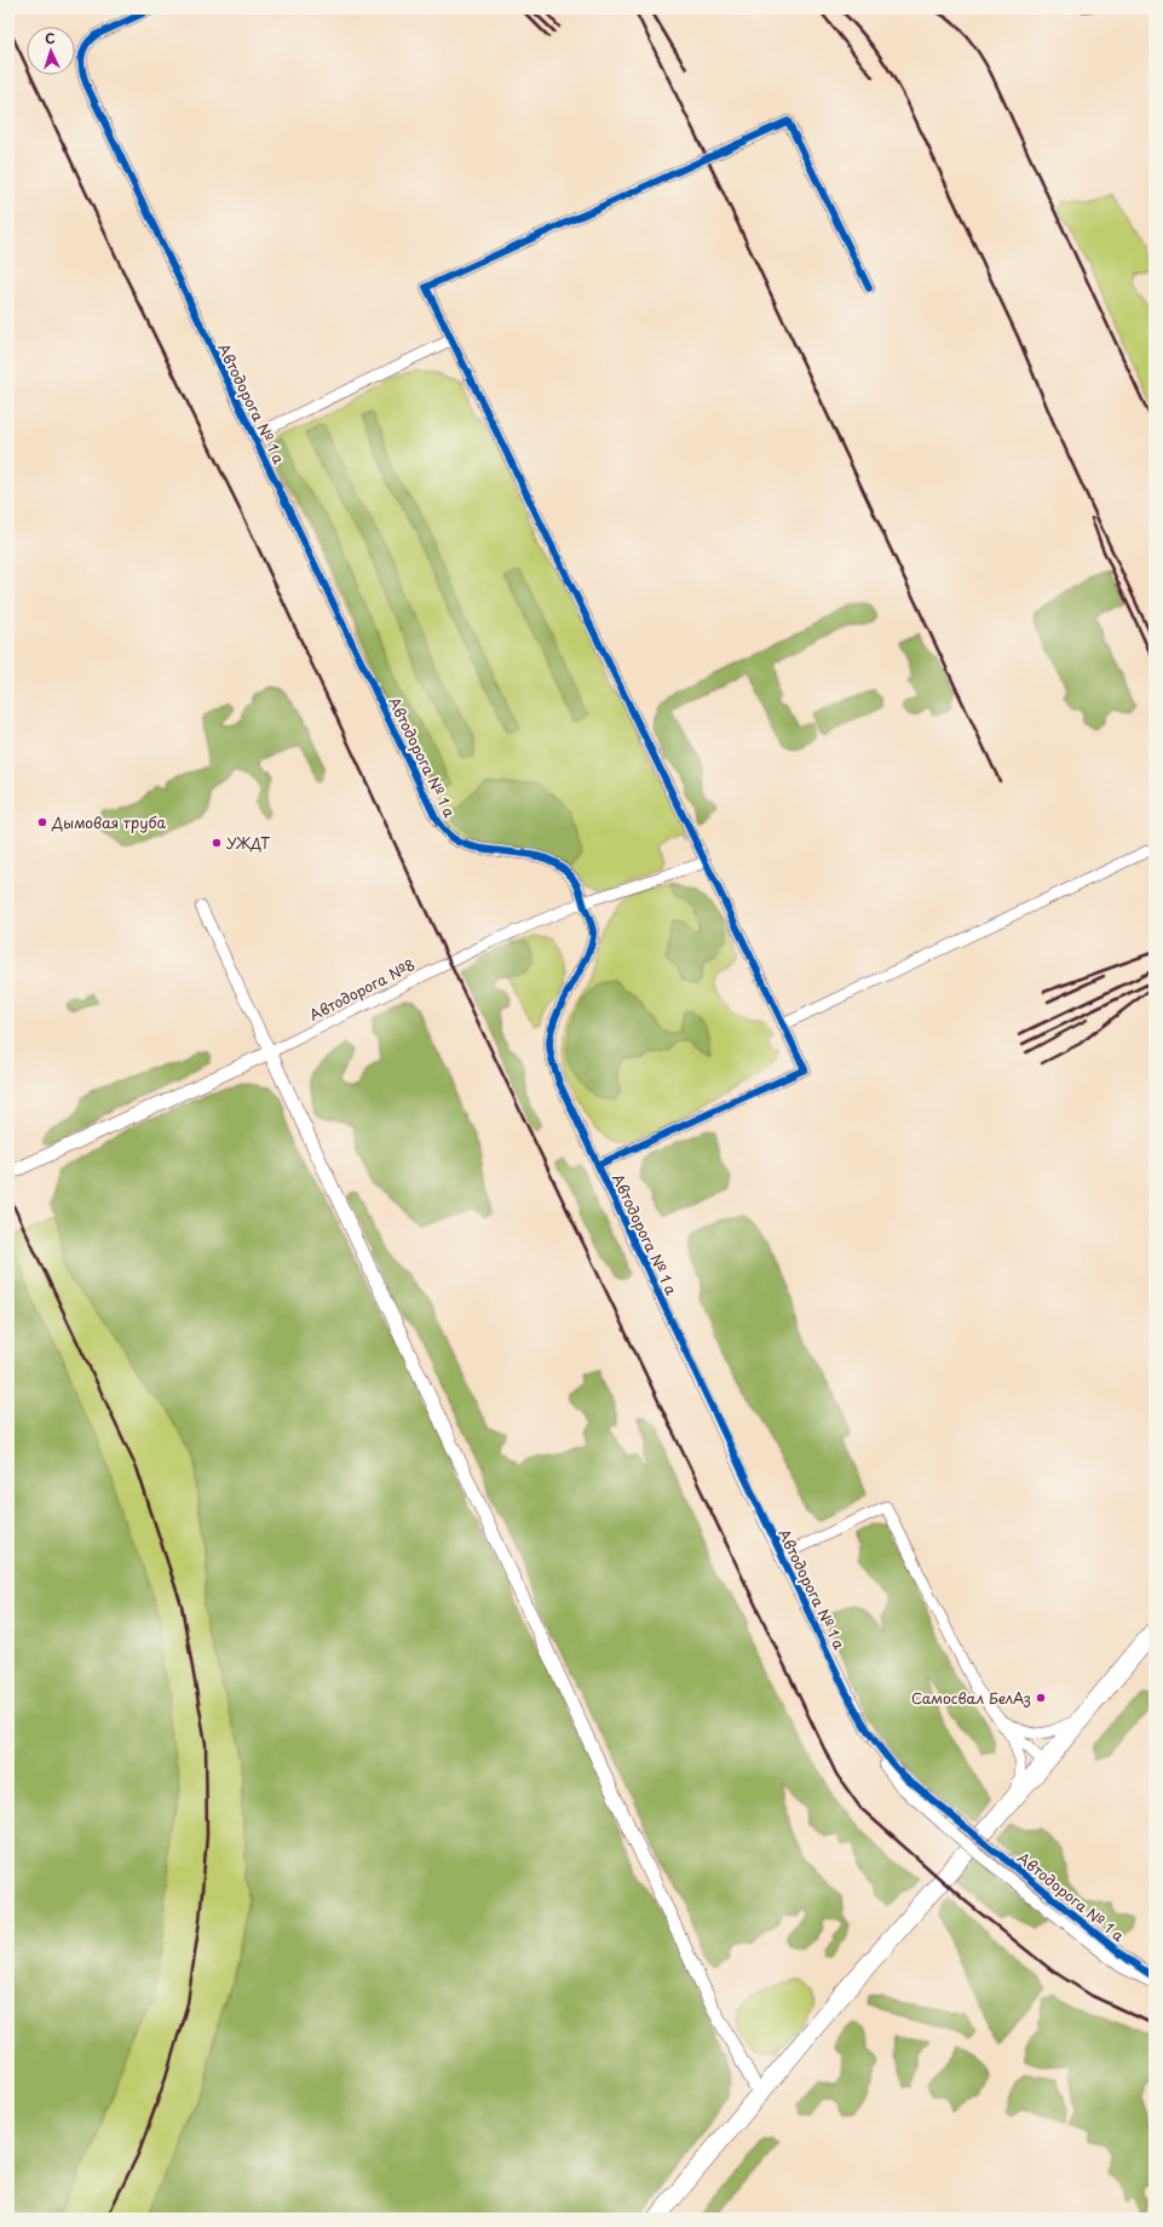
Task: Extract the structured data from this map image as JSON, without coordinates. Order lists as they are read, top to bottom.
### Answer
{
  "streets": {
    "street": ["Автодорога № 1 а", "Автодорога №8"]
  },
  "crossings": [
    ["Автодорога № 1 а", "Автодорога №8"]
  ],
  "places": ["Дымовая труба", "УЖДТ", "Самосвал БелАз"],
  "north": "top"
}
